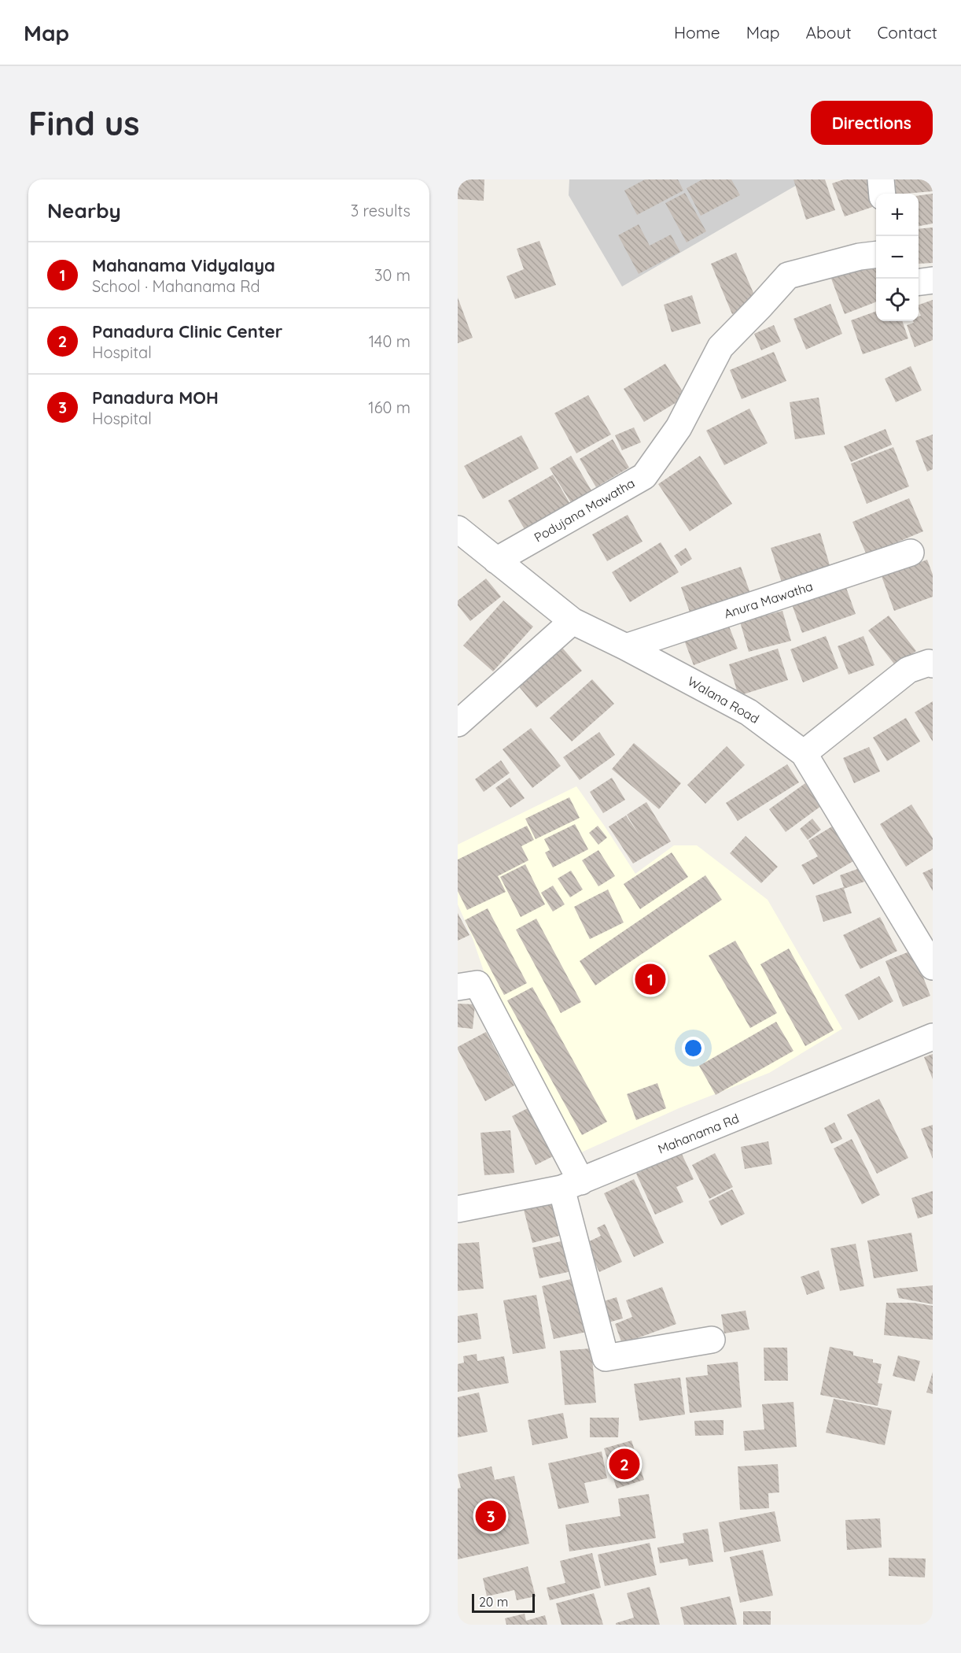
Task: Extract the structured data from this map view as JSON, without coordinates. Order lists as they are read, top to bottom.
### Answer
{
  "streets": {
    "street": [
      "Podujana Mawatha",
      "Anura Mawatha",
      "Walana Road",
      "Mahanama Rd"
    ]
  },
  "crossings": [
    ["Podujana Mawatha", "Walana Road"],
    ["Anura Mawatha", "Walana Road"]
  ],
  "scale_bar": "20 m",
  "page": {
    "header": "Map",
    "nav": [
      "Home",
      "Map",
      "About",
      "Contact"
    ],
    "buttons": "Directions",
    "title": "Find us",
    "heading": ["Nearby", "3 results"],
    "map_buttons": ["+", "−"],
    "list": [
      {
        "mark": "1",
        "name": "Mahanama Vidyalaya",
        "note": "School · Mahanama Rd",
        "value": "30 m"
      },
      {
        "mark": "2",
        "name": "Panadura Clinic Center",
        "note": "Hospital",
        "value": "140 m"
      },
      {
        "mark": "3",
        "name": "Panadura MOH",
        "note": "Hospital",
        "value": "160 m"
      }
    ],
    "pins": ["1", "2", "3"],
    "scale": "20 m"
  }
}
